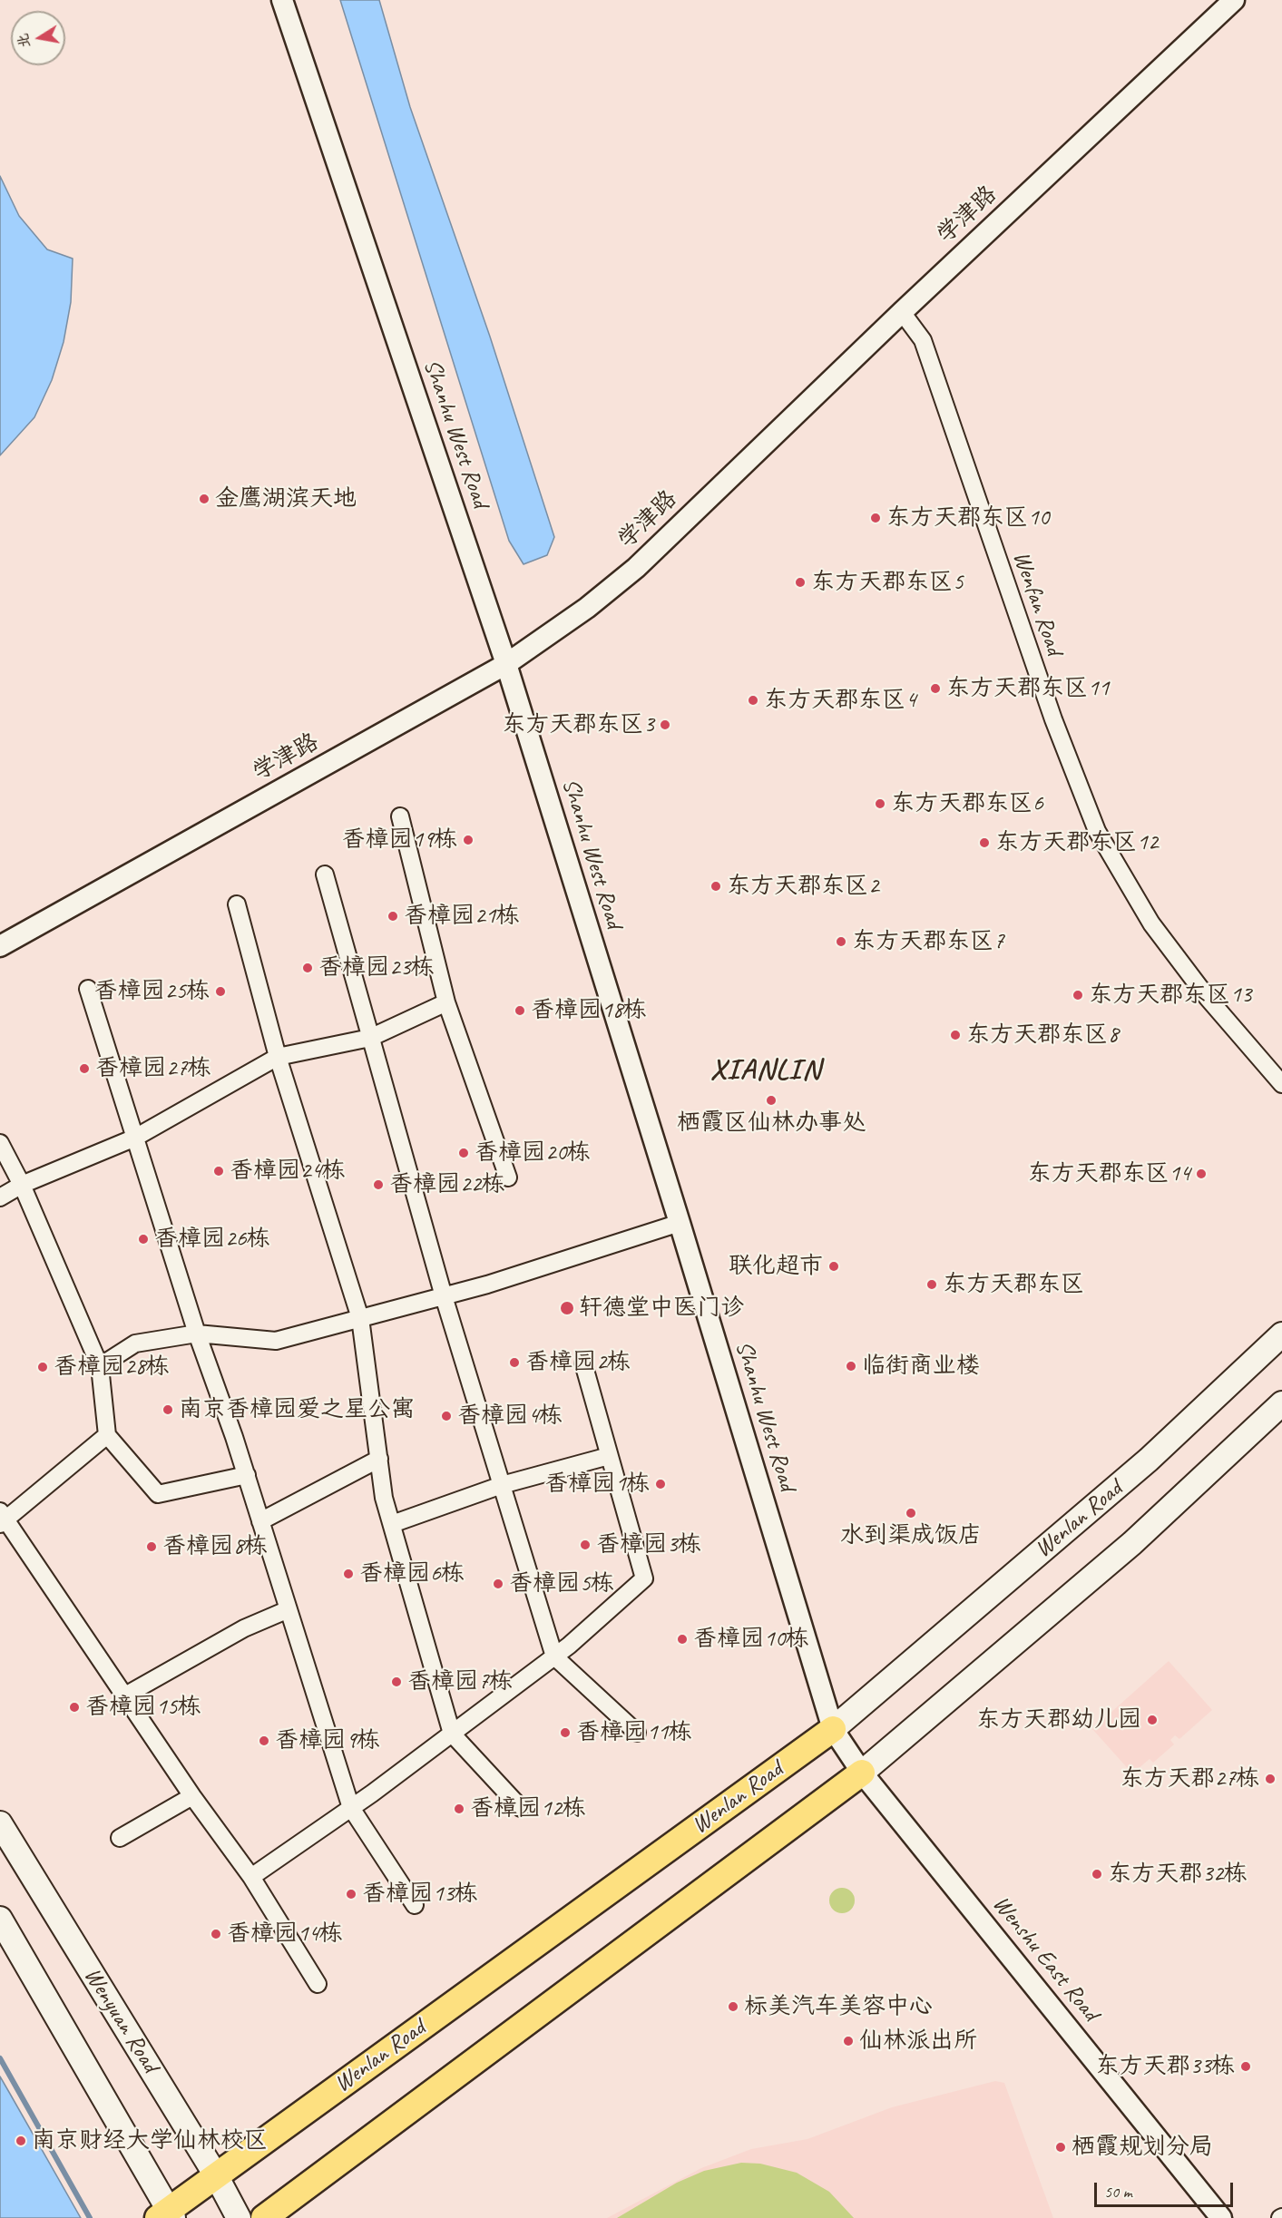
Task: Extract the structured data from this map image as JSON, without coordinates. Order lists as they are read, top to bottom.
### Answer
{
  "streets": {
    "main road": ["Wenlan Road", "Wenyuan Road"],
    "street": [
      "学津路",
      "Shanhu West Road",
      "Wenfan Road",
      "Wenshu East Road"
    ]
  },
  "crossings": [
    ["学津路", "Shanhu West Road"],
    ["学津路", "Wenfan Road"],
    ["Shanhu West Road", "Wenlan Road"],
    ["Shanhu West Road", "Wenshu East Road"],
    ["Wenlan Road", "Wenshu East Road"],
    ["Wenlan Road", "Wenyuan Road"]
  ],
  "districts": ["XIANLIN"],
  "places": [
    "金鹰湖滨天地",
    "东方天郡东区10",
    "东方天郡东区5",
    "东方天郡东区11",
    "东方天郡东区4",
    "东方天郡东区3",
    "东方天郡东区6",
    "香樟园19栋",
    "东方天郡东区12",
    "东方天郡东区2",
    "香樟园21栋",
    "东方天郡东区7",
    "香樟园23栋",
    "香樟园25栋",
    "东方天郡东区13",
    "香樟园18栋",
    "东方天郡东区8",
    "香樟园27栋",
    "栖霞区仙林办事处",
    "香樟园20栋",
    "香樟园24栋",
    "东方天郡东区14",
    "香樟园22栋",
    "香樟园26栋",
    "联化超市",
    "东方天郡东区",
    "轩德堂中医门诊",
    "香樟园2栋",
    "临街商业楼",
    "香樟园28栋",
    "南京香樟园爱之星公寓",
    "香樟园4栋",
    "香樟园1栋",
    "水到渠成饭店",
    "香樟园3栋",
    "香樟园8栋",
    "香樟园6栋",
    "香樟园5栋",
    "香樟园10栋",
    "香樟园7栋",
    "香樟园15栋",
    "东方天郡幼儿园",
    "香樟园11栋",
    "香樟园9栋",
    "东方天郡27栋",
    "香樟园12栋",
    "东方天郡32栋",
    "香樟园13栋",
    "香樟园14栋",
    "标美汽车美容中心",
    "仙林派出所",
    "东方天郡33栋",
    "南京财经大学仙林校区",
    "栖霞规划分局"
  ],
  "scale_bar": "50 m",
  "north": "left"
}
